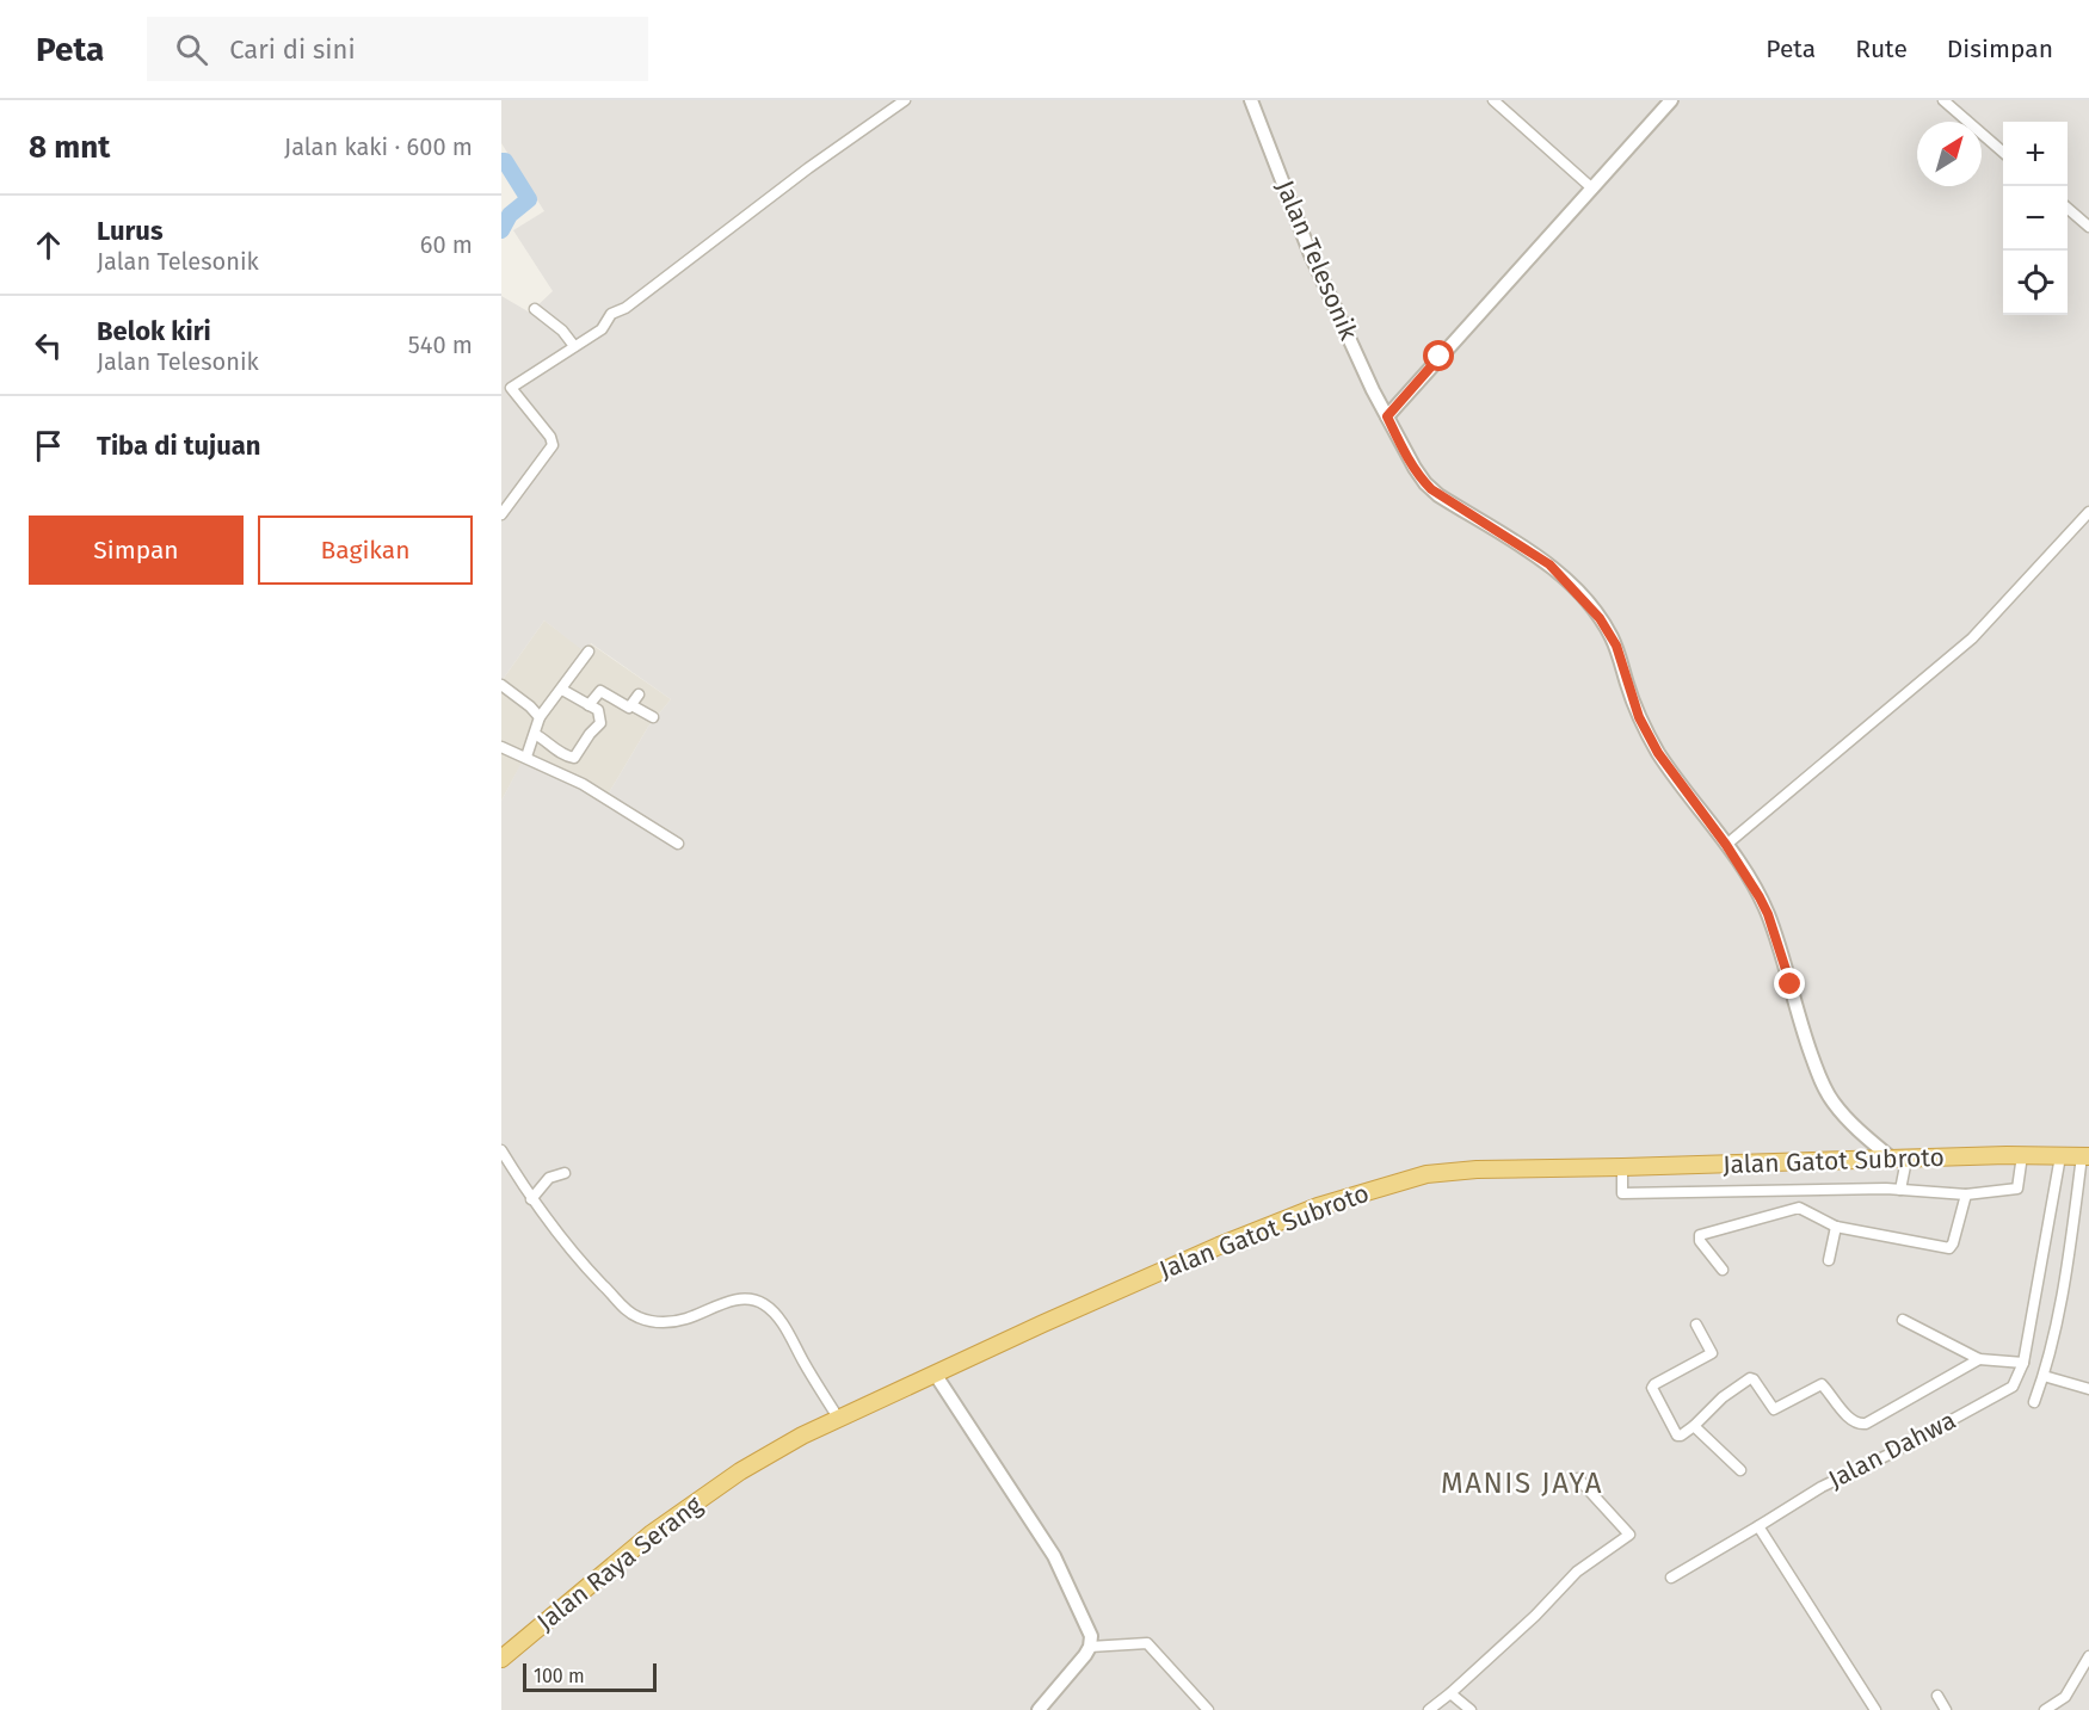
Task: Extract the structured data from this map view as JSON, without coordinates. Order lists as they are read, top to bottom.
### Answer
{
  "streets": {
    "highway": ["Jalan Gatot Subroto", "Jalan Raya Serang"],
    "street": ["Jalan Telesonik", "Jalan Dahwa"]
  },
  "crossings": [
    ["Jalan Telesonik", "Jalan Gatot Subroto"],
    ["Jalan Gatot Subroto", "Jalan Dahwa"],
    ["Jalan Gatot Subroto", "Jalan Raya Serang"]
  ],
  "districts": ["MANIS JAYA"],
  "scale_bar": "100 m",
  "north": "top right",
  "page": {
    "header": "Peta",
    "search": "Cari di sini",
    "nav": ["Peta", "Rute", "Disimpan"],
    "heading": ["8 mnt", "Jalan kaki · 600 m"],
    "map_buttons": ["+", "−"],
    "list": [
      ["Lurus", "Jalan Telesonik", "60 m"],
      ["Belok kiri", "Jalan Telesonik", "540 m"],
      "Tiba di tujuan"
    ],
    "buttons": ["Simpan", "Bagikan"],
    "scale": "100 m"
  }
}
